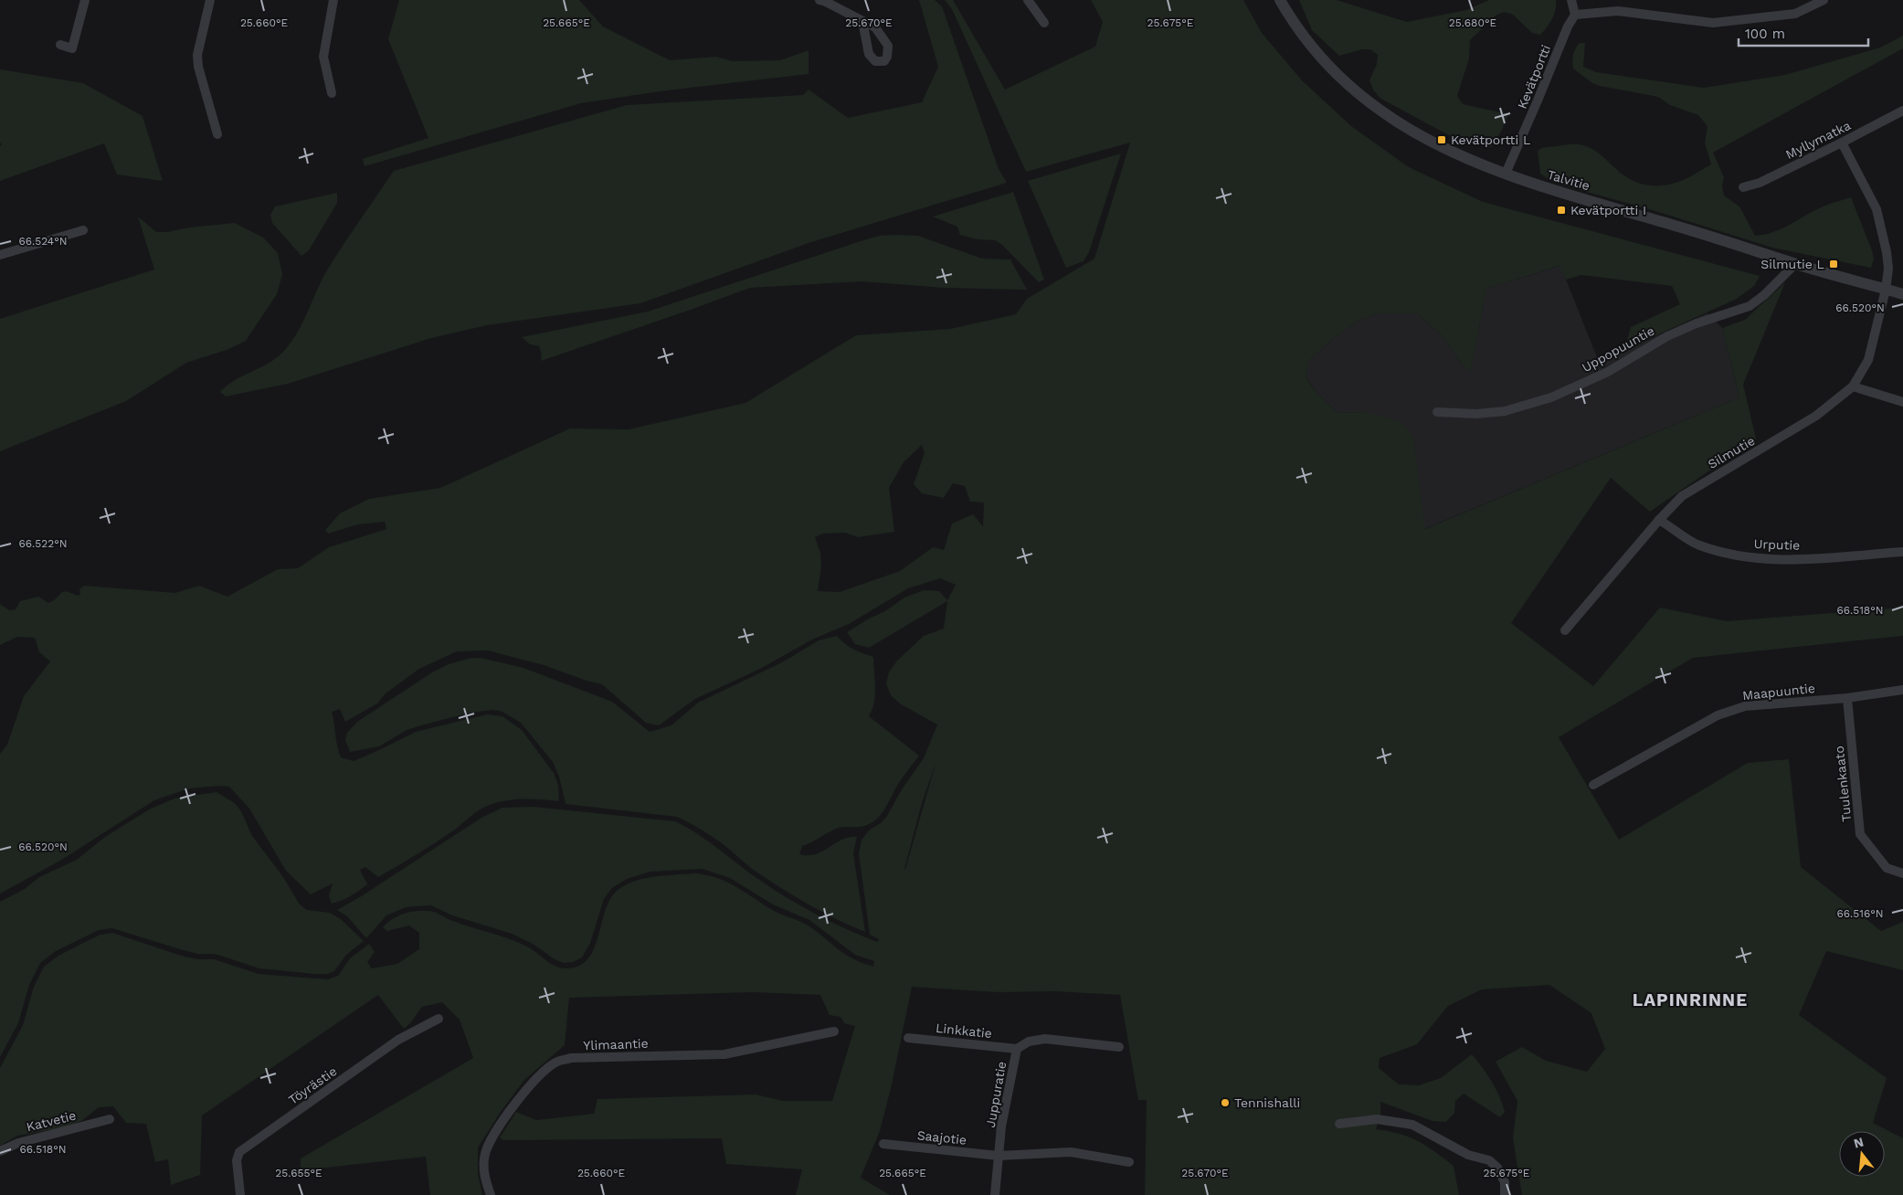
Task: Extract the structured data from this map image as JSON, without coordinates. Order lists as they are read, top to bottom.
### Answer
{
  "streets": {
    "street": [
      "Kevätportti",
      "Myllymatka",
      "Talvitie",
      "Uppopuuntie",
      "Silmutie",
      "Urputie",
      "Maapuuntie",
      "Tuulenkaato",
      "Linkkatie",
      "Ylimaantie",
      "Töyrästie",
      "Juppuratie",
      "Katvetie",
      "Saajotie"
    ]
  },
  "crossings": [
    ["Kevätportti", "Talvitie"],
    ["Myllymatka", "Silmutie"],
    ["Talvitie", "Uppopuuntie"],
    ["Talvitie", "Silmutie"],
    ["Silmutie", "Urputie"],
    ["Maapuuntie", "Tuulenkaato"],
    ["Linkkatie", "Juppuratie"],
    ["Juppuratie", "Saajotie"]
  ],
  "districts": ["LAPINRINNE"],
  "places": {
    "transit": ["Kevätportti L", "Kevätportti I", "Silmutie L"],
    "other": ["Tennishalli"]
  },
  "scale_bar": "100 m",
  "north": "top",
  "coordinates": [
    "25.660°E",
    "25.665°E",
    "25.670°E",
    "25.675°E",
    "25.680°E",
    "66.524°N",
    "66.520°N",
    "66.522°N",
    "66.518°N",
    "66.516°N",
    "25.655°E"
  ]
}
